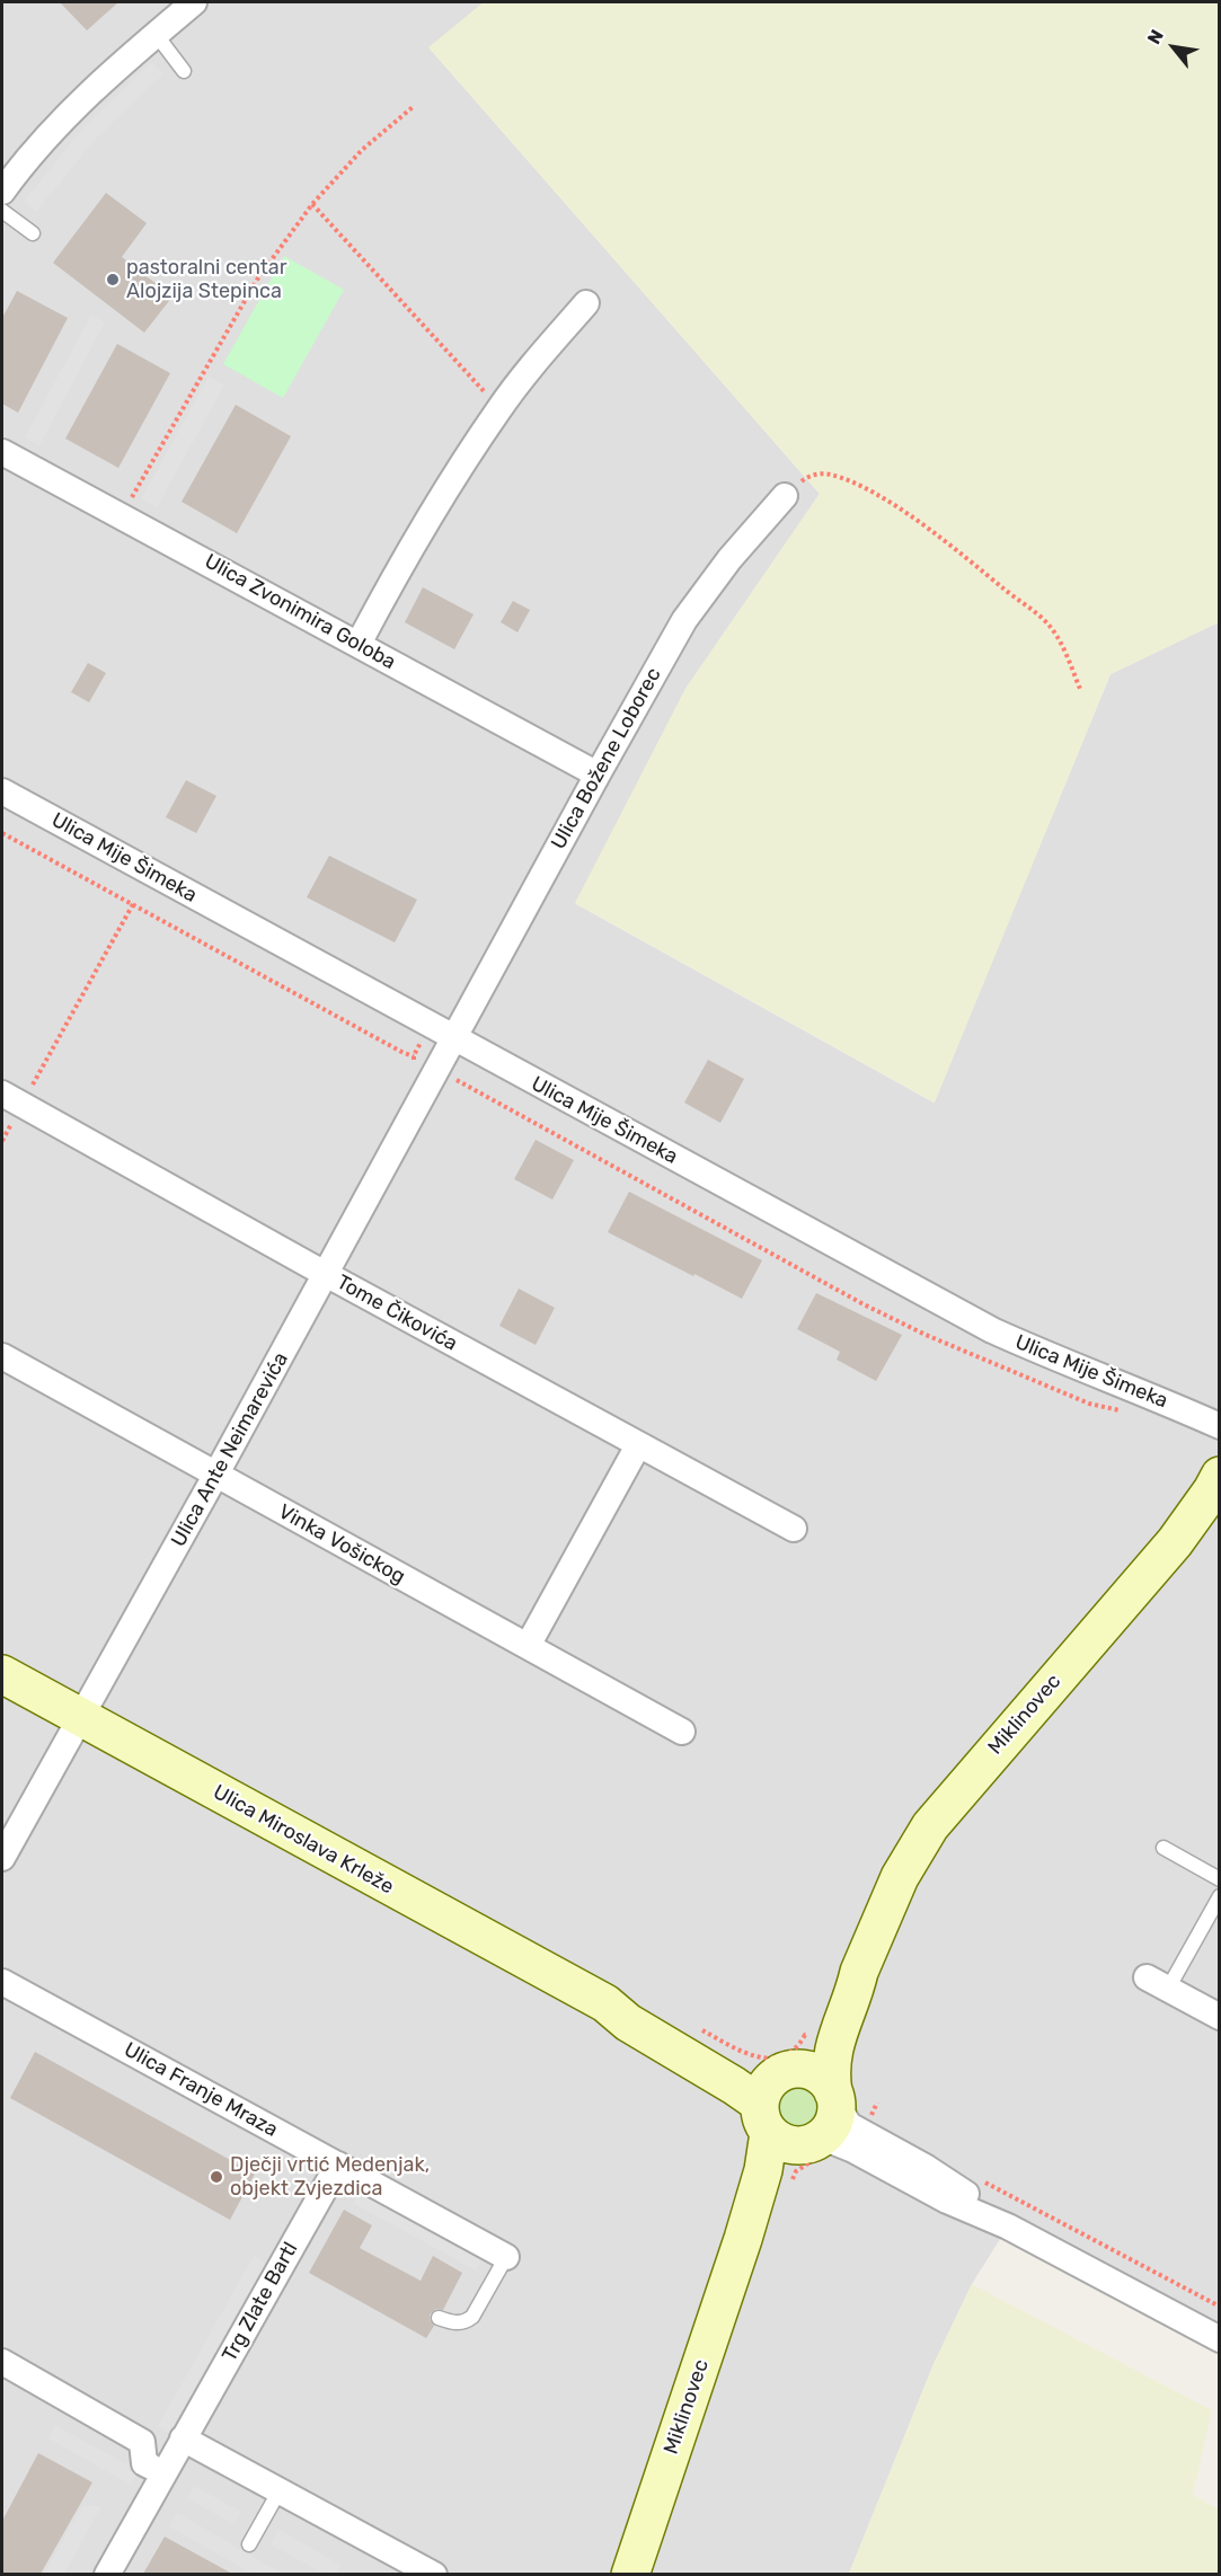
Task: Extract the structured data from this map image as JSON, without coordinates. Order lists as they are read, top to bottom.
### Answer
{
  "streets": {
    "main road": ["Miklinovec", "Ulica Miroslava Krleže"],
    "street": [
      "Ulica Zvonimira Goloba",
      "Ulica Božene Loborec",
      "Ulica Mije Šimeka",
      "Tome Čikovića",
      "Ulica Ante Neimarevića",
      "Vinka Vošickog",
      "Ulica Franje Mraza",
      "Trg Zlate Bartl"
    ]
  },
  "crossings": [
    ["Ulica Zvonimira Goloba", "Ulica Božene Loborec"],
    ["Ulica Božene Loborec", "Ulica Mije Šimeka"],
    ["Ulica Božene Loborec", "Ulica Ante Neimarevića"],
    ["Ulica Mije Šimeka", "Ulica Ante Neimarevića"],
    ["Tome Čikovića", "Ulica Ante Neimarevića"],
    ["Ulica Ante Neimarevića", "Vinka Vošickog"],
    ["Ulica Ante Neimarevića", "Ulica Miroslava Krleže"],
    ["Miklinovec", "Ulica Miroslava Krleže"],
    ["Ulica Franje Mraza", "Trg Zlate Bartl"]
  ],
  "places": ["pastoralni centar Alojzija Stepinca", "Dječji vrtić Medenjak, objekt Zvjezdica"],
  "north": "top left"
}
